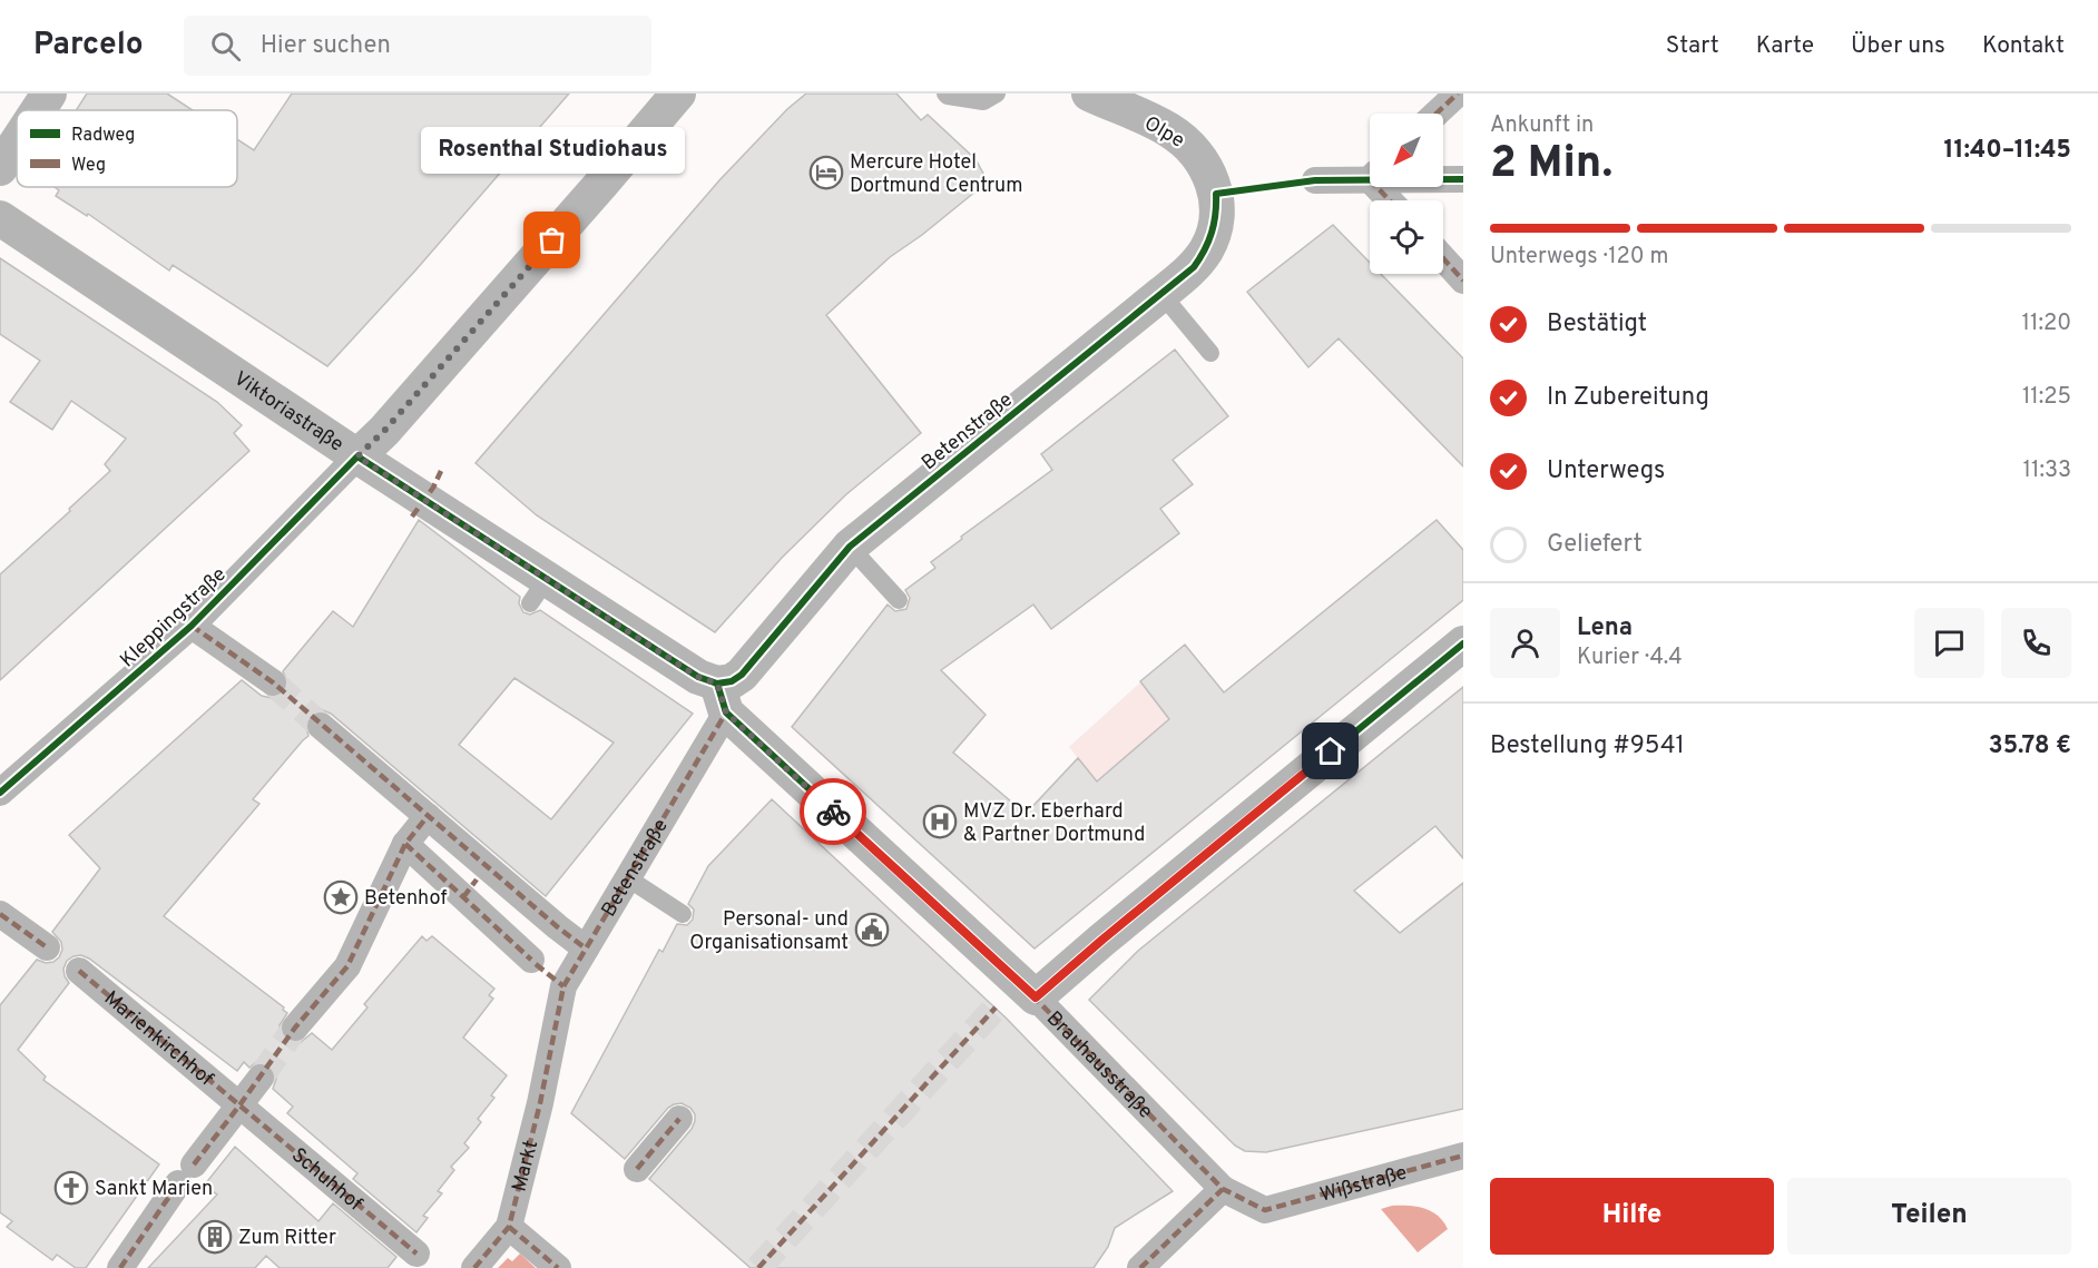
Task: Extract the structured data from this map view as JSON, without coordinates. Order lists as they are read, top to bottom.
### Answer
{
  "streets": {
    "street": [
      "Olpe",
      "Viktoriastraße",
      "Betenstraße",
      "Kleppingstraße",
      "Marienkirchhof",
      "Brauhausstraße",
      "Markt",
      "Schuhhof",
      "Wißstraße"
    ]
  },
  "crossings": [
    ["Olpe", "Betenstraße"],
    ["Viktoriastraße", "Betenstraße"],
    ["Viktoriastraße", "Kleppingstraße"],
    ["Viktoriastraße", "Brauhausstraße"],
    ["Betenstraße", "Brauhausstraße"],
    ["Betenstraße", "Markt"],
    ["Marienkirchhof", "Schuhhof"],
    ["Brauhausstraße", "Wißstraße"]
  ],
  "places": {
    "hotel": ["Mercure Hotel Dortmund Centrum"],
    "other": ["Rosenthal Studiohaus"],
    "hospital": ["MVZ Dr. Eberhard & Partner Dortmund"],
    "place": ["Betenhof"],
    "public building": ["Personal- und Organisationsamt"],
    "church": ["Sankt Marien"],
    "building": ["Zum Ritter"]
  },
  "legend": ["Radweg", "Weg"],
  "north": "bottom left",
  "page": {
    "header": "Parcelo",
    "search": "Hier suchen",
    "nav": [
      "Start",
      "Karte",
      "Über uns",
      "Kontakt"
    ],
    "heading": ["2 Min.", "Ankunft in", "11:40–11:45"],
    "panel": [
      "Lena",
      "Kurier · 4.4",
      "Bestellung #9541",
      "35.78 €"
    ],
    "bubble": "Rosenthal Studiohaus",
    "bar": "Unterwegs · 120 m",
    "list": [
      ["Bestätigt", "11:20"],
      ["In Zubereitung", "11:25"],
      ["Unterwegs", "11:33"],
      "Geliefert"
    ],
    "buttons": ["Hilfe", "Teilen"]
  }
}
